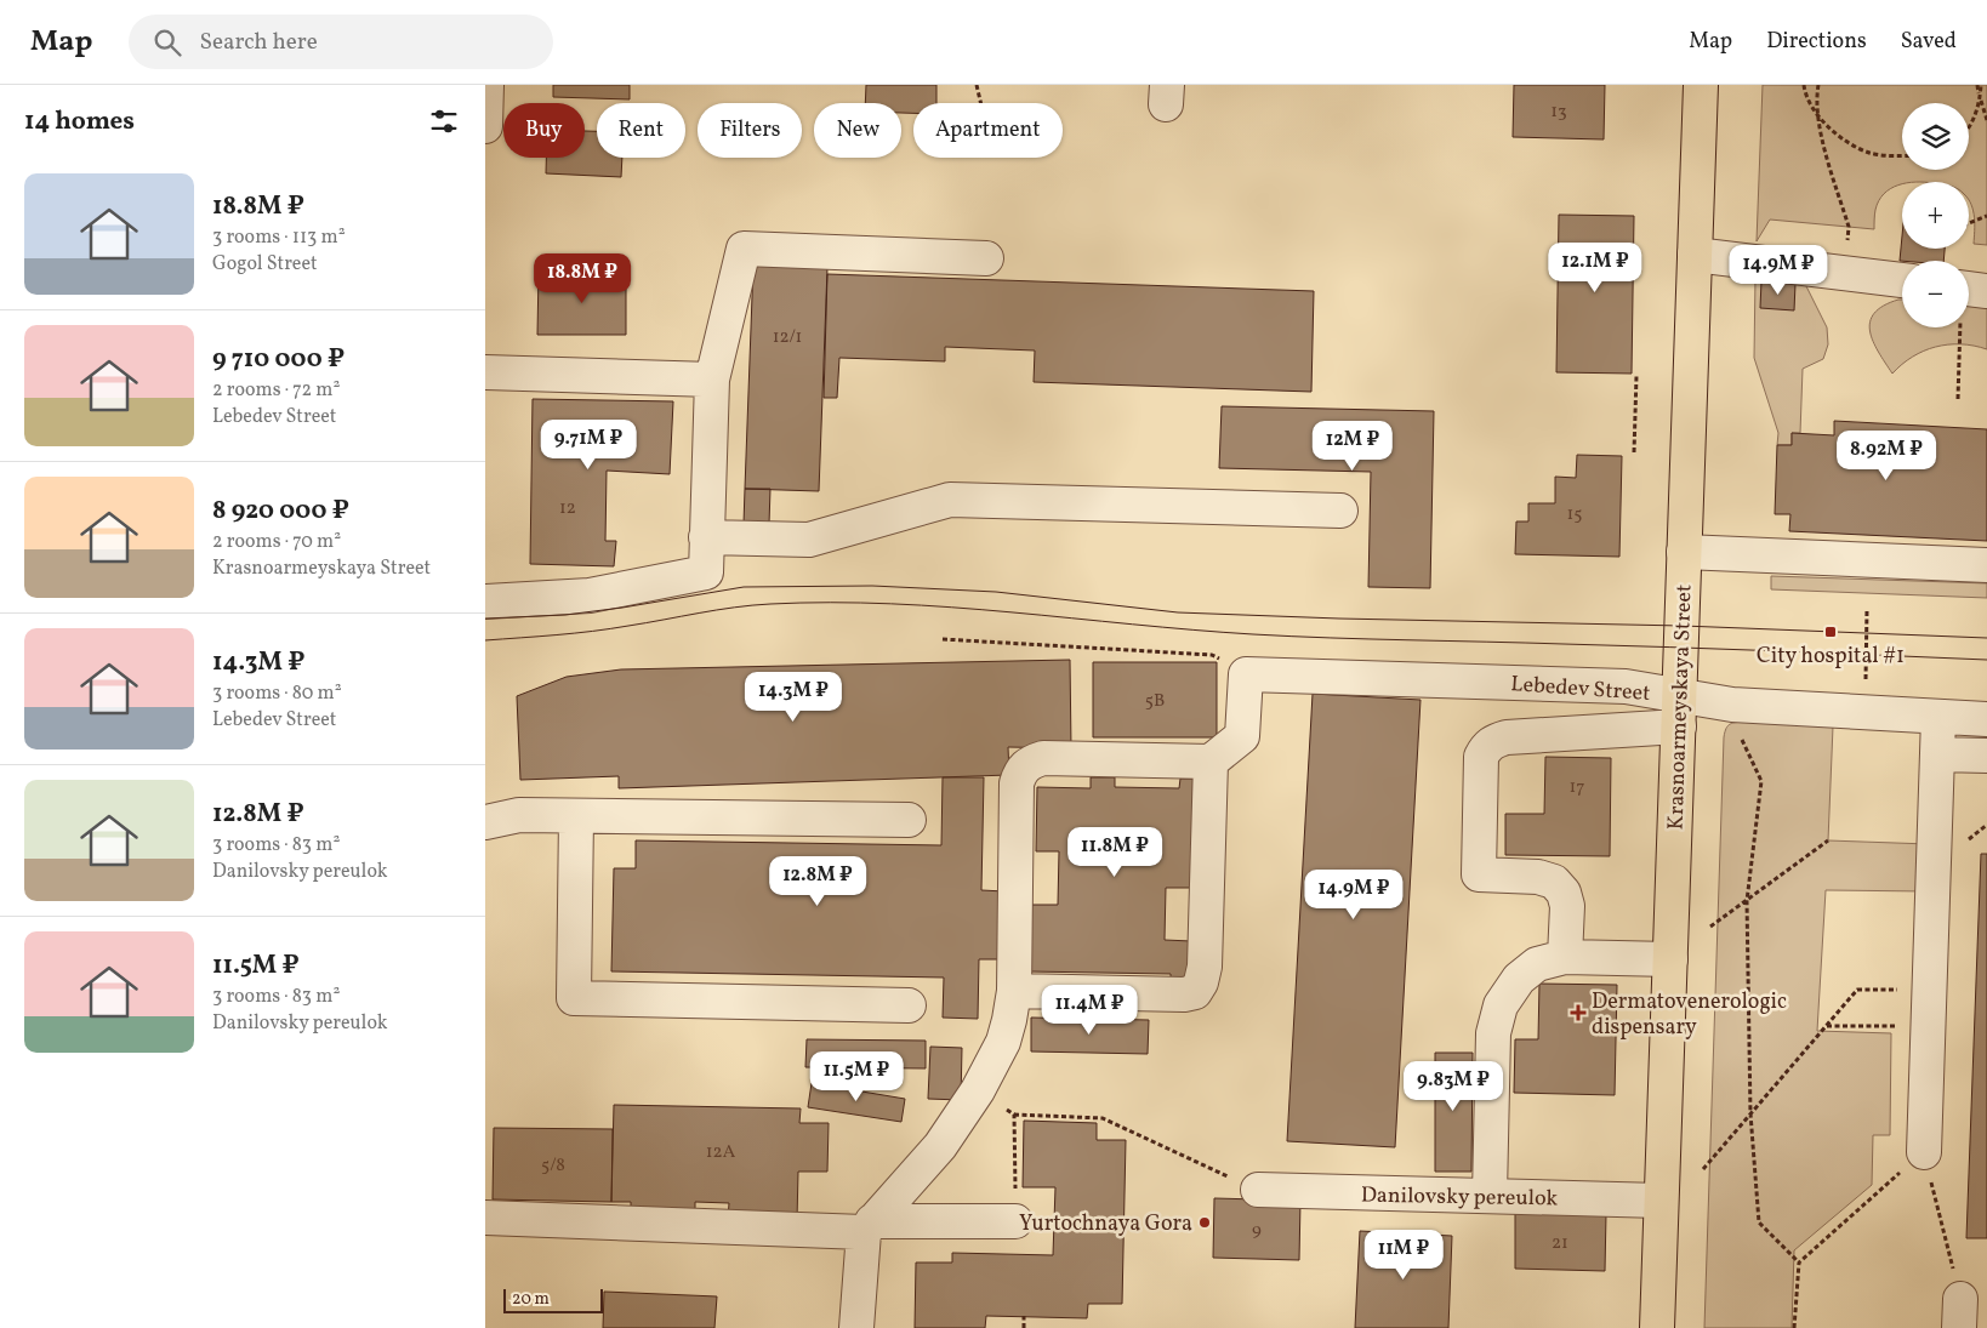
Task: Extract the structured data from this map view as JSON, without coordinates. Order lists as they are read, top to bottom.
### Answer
{
  "streets": {
    "main road": ["Krasnoarmeyskaya Street"],
    "street": ["Lebedev Street", "Danilovsky pereulok"]
  },
  "crossings": [
    ["Lebedev Street", "Krasnoarmeyskaya Street"],
    ["Krasnoarmeyskaya Street", "Danilovsky pereulok"]
  ],
  "places": {
    "transit": ["City hospital #1"],
    "health": ["Dermatovenerologic dispensary"],
    "other": ["Yurtochnaya Gora"]
  },
  "house_numbers": [
    "13",
    "12/1",
    "12",
    "15",
    "5В",
    "17",
    "12А",
    "5/8",
    "9",
    "21"
  ],
  "scale_bar": "20 m",
  "page": {
    "header": "Map",
    "search": "Search here",
    "nav": ["Map", "Directions", "Saved"],
    "heading": "14 homes",
    "map_buttons": ["+", "−"],
    "chip": [
      "Buy",
      "Rent",
      "Filters",
      "New",
      "Apartment"
    ],
    "list": [
      {
        "name": "18.8M ₽",
        "note": "3 rooms · 113 m² · Gogol Street"
      },
      {
        "name": "9 710 000 ₽",
        "note": "2 rooms · 72 m² · Lebedev Street"
      },
      {
        "name": "8 920 000 ₽",
        "note": "2 rooms · 70 m² · Krasnoarmeyskaya Street"
      },
      {
        "name": "14.3M ₽",
        "note": "3 rooms · 80 m² · Lebedev Street"
      },
      {
        "name": "12.8M ₽",
        "note": "3 rooms · 83 m² · Danilovsky pereulok"
      },
      {
        "name": "11.5M ₽",
        "note": "3 rooms · 83 m² · Danilovsky pereulok"
      }
    ],
    "price": [
      "12.1M ₽",
      "14.9M ₽",
      "18.8M ₽",
      "9.71M ₽",
      "12M ₽",
      "8.92M ₽",
      "14.3M ₽",
      "11.8M ₽",
      "12.8M ₽",
      "14.9M ₽",
      "11.4M ₽",
      "11.5M ₽",
      "9.83M ₽",
      "11M ₽"
    ],
    "scale": "20 m"
  }
}
